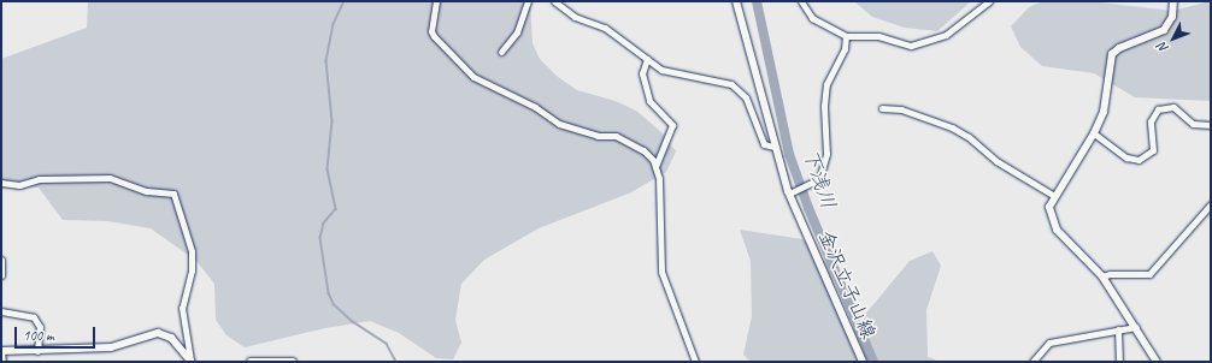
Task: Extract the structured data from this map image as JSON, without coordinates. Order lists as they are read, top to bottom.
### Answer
{
  "streets": {
    "street": ["金沢立子山線"]
  },
  "water": ["下浅川"],
  "scale_bar": "100 m",
  "north": "bottom left"
}
